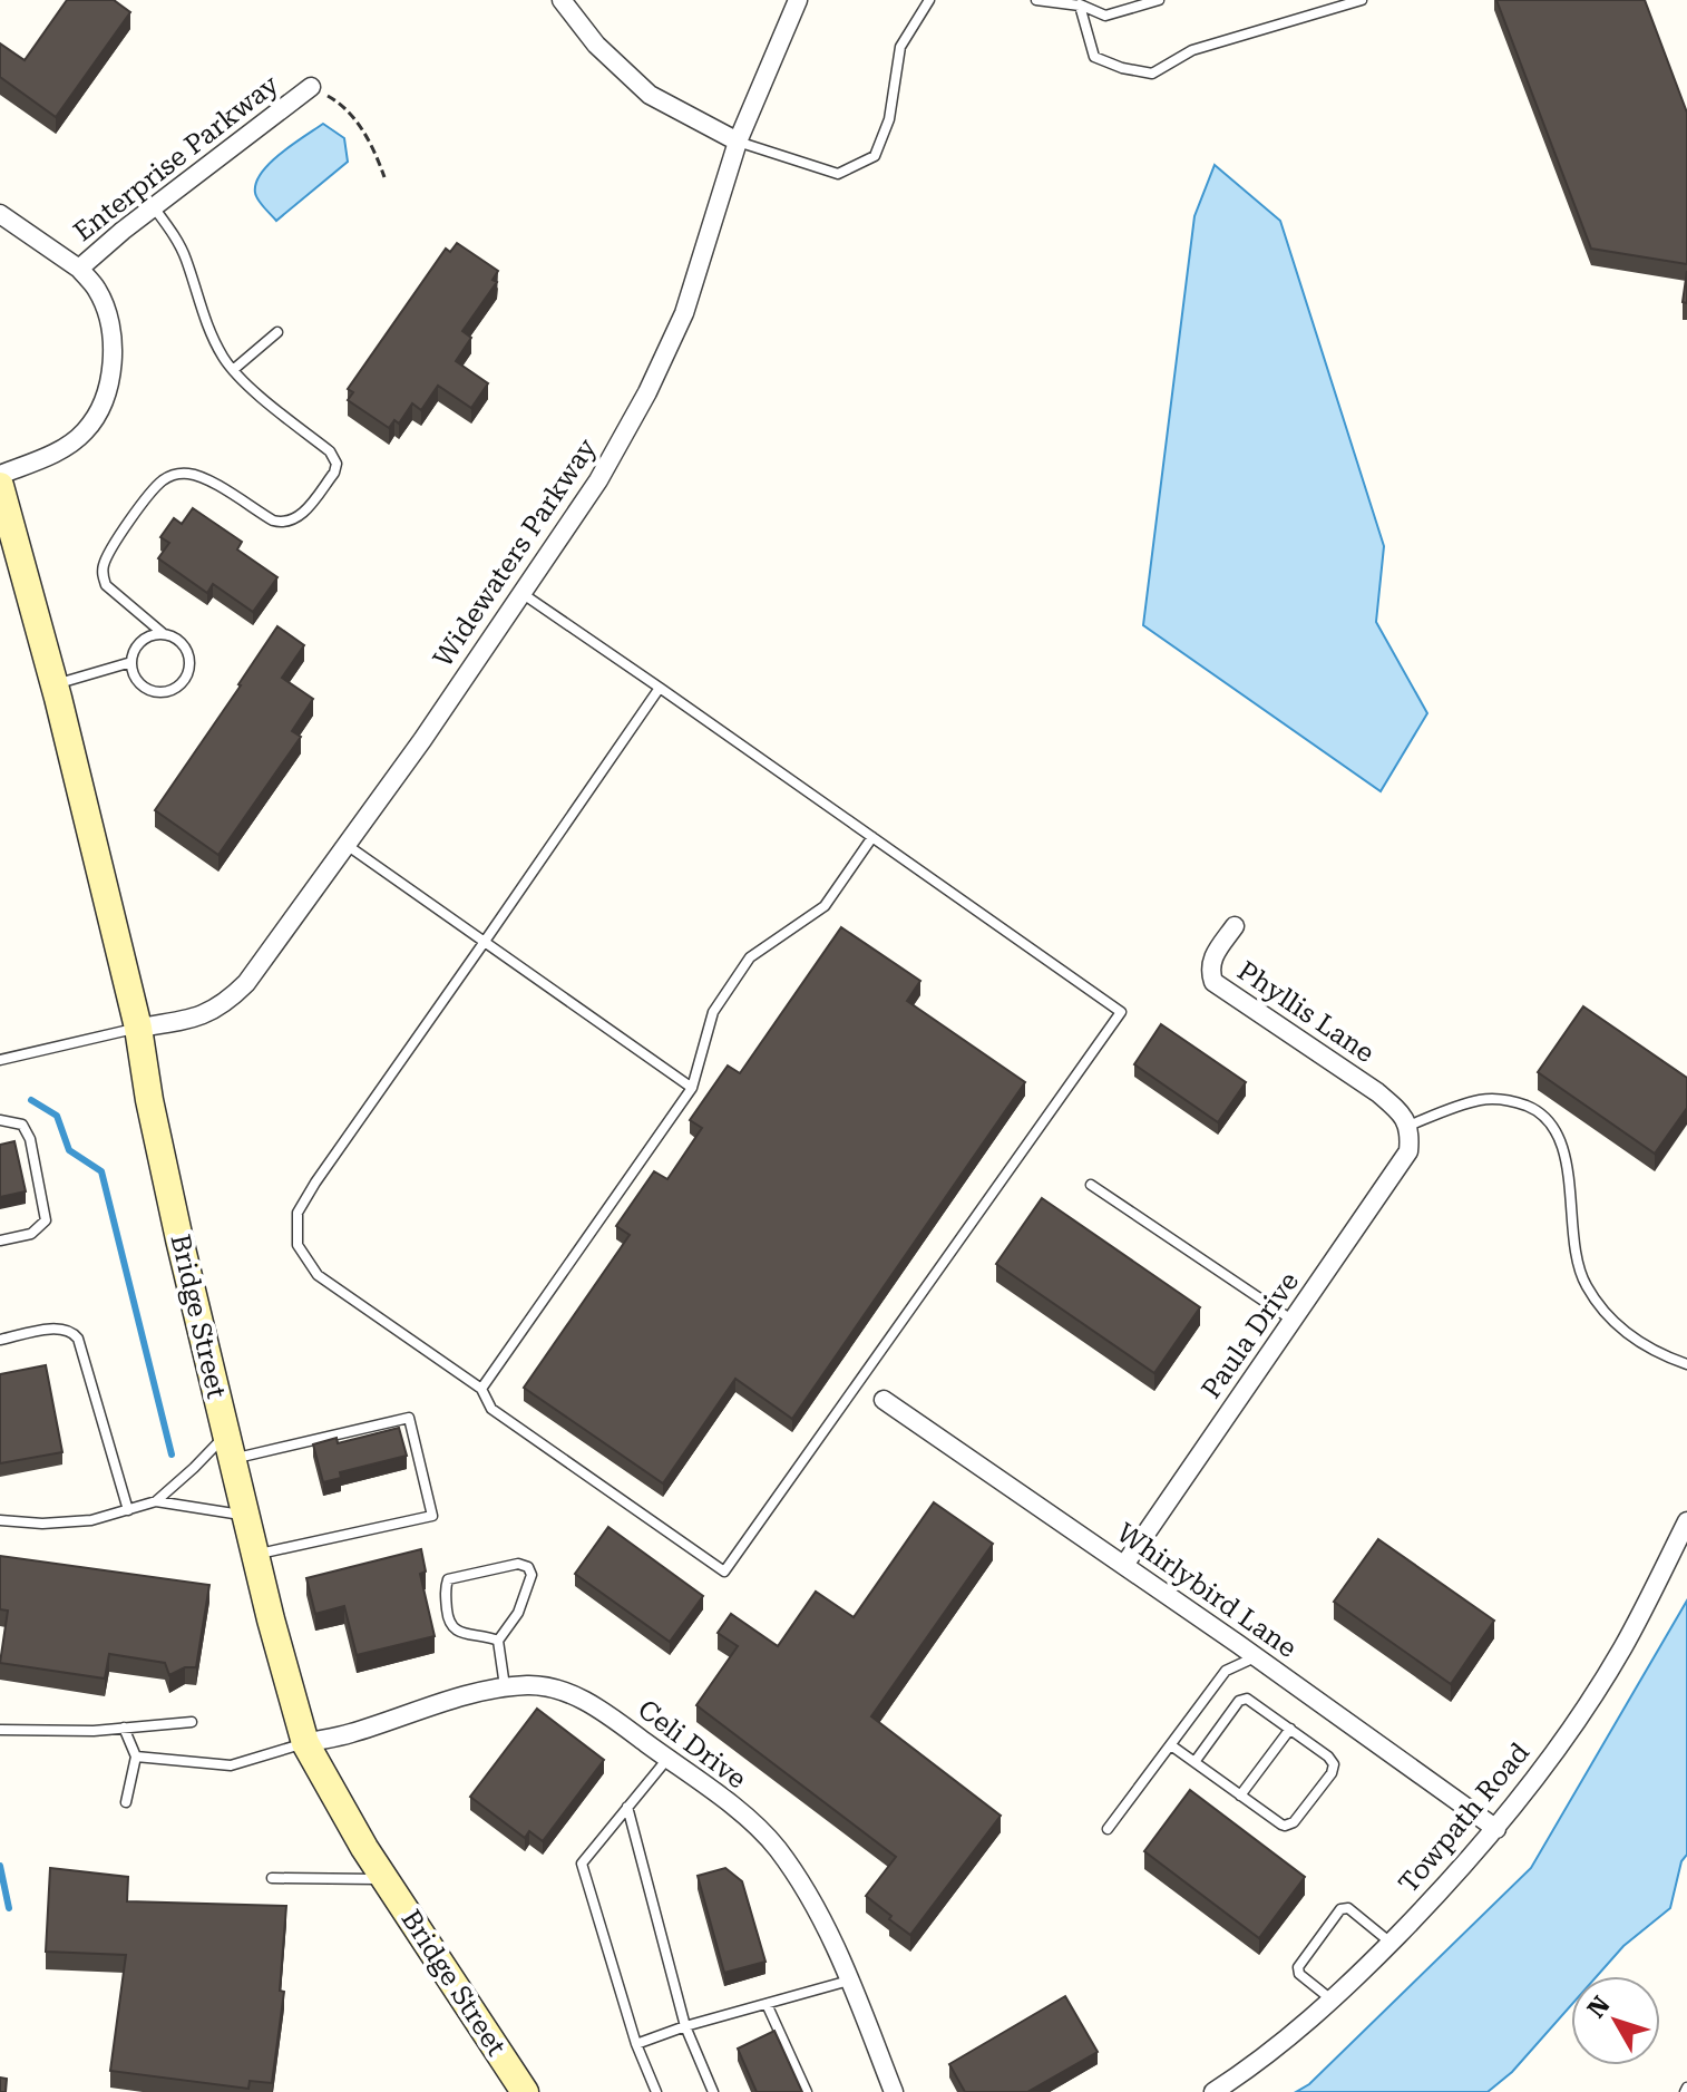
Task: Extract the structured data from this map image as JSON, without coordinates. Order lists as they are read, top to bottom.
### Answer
{
  "streets": {
    "main road": ["Bridge Street"],
    "street": [
      "Enterprise Parkway",
      "Widewaters Parkway",
      "Phyllis Lane",
      "Paula Drive",
      "Whirlybird Lane",
      "Celi Drive",
      "Towpath Road"
    ]
  },
  "crossings": [
    ["Widewaters Parkway", "Bridge Street"],
    ["Phyllis Lane", "Paula Drive"],
    ["Bridge Street", "Celi Drive"],
    ["Paula Drive", "Whirlybird Lane"],
    ["Whirlybird Lane", "Towpath Road"]
  ],
  "north": "top left"
}
